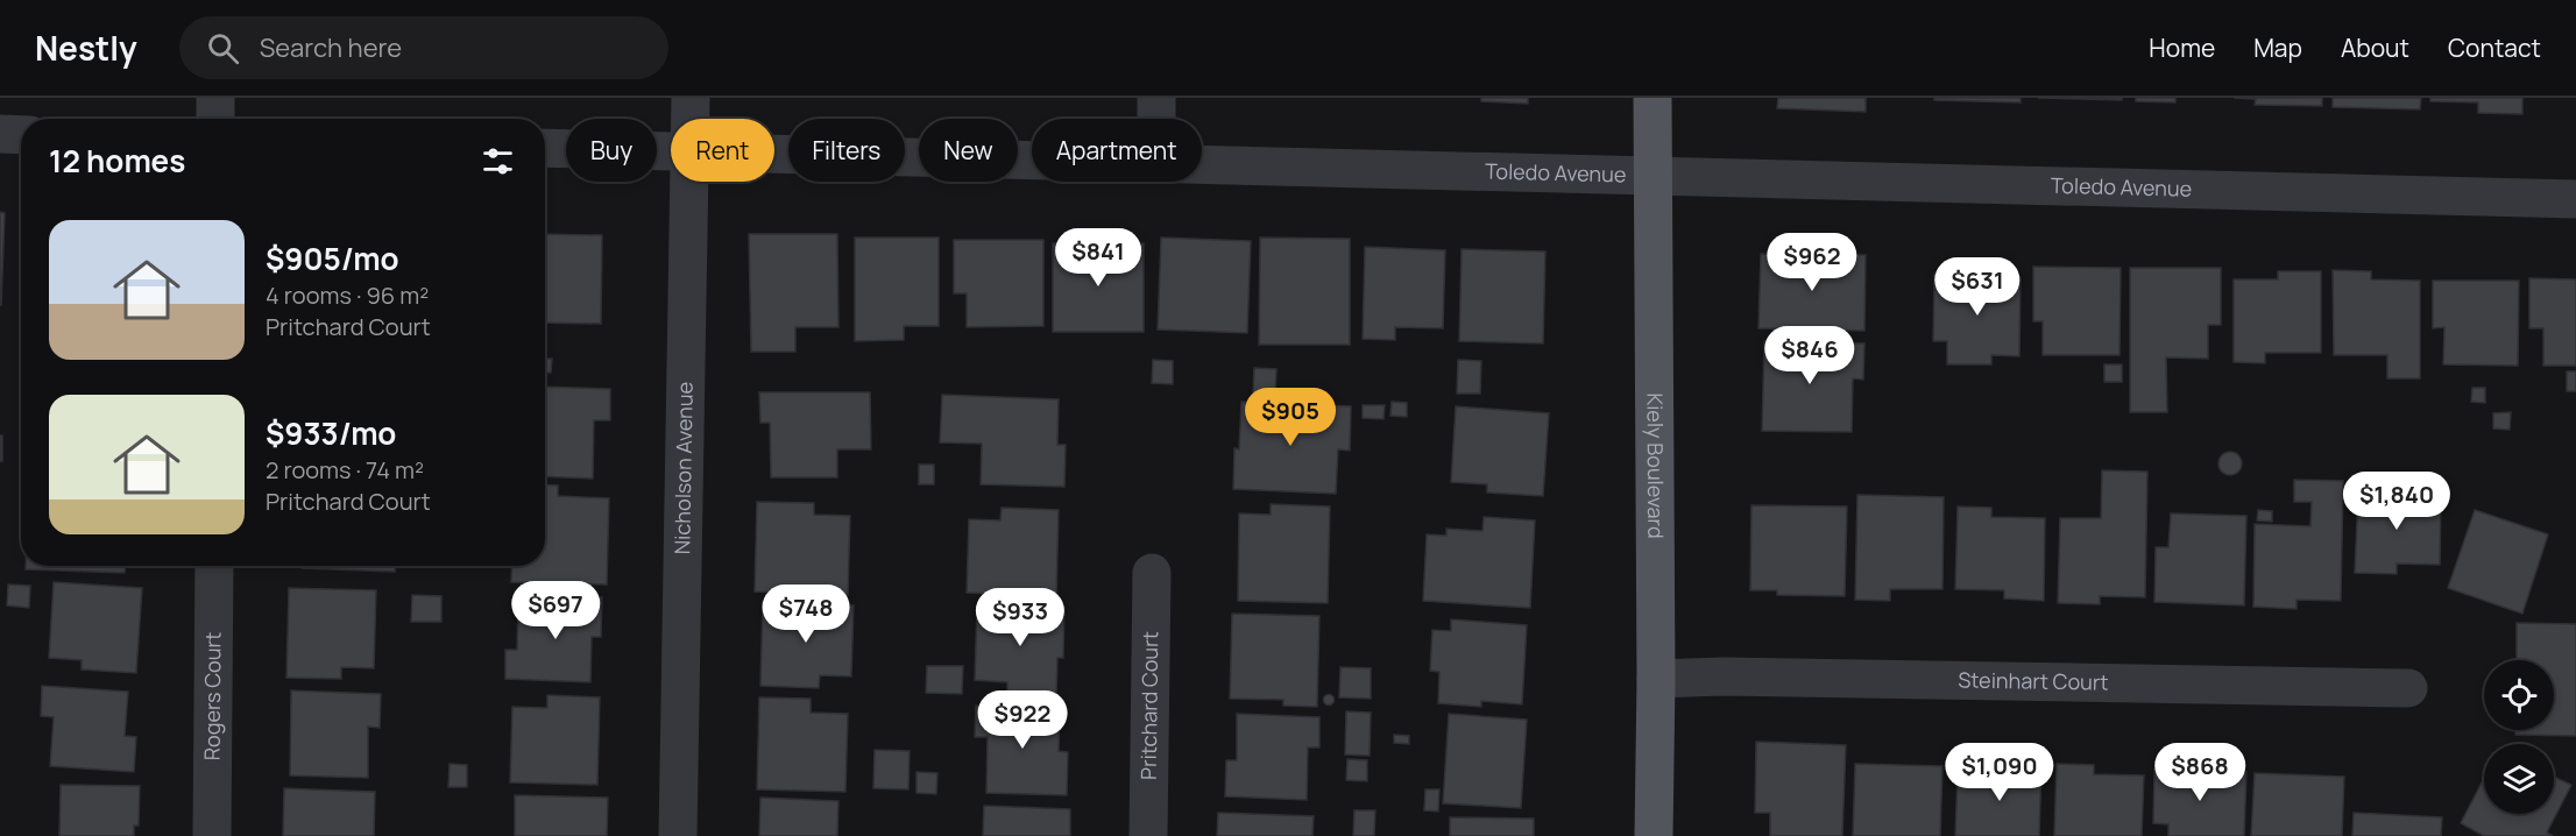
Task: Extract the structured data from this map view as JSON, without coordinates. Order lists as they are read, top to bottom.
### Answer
{
  "streets": {
    "main road": ["Kiely Boulevard"],
    "street": [
      "Toledo Avenue",
      "Nicholson Avenue",
      "Steinhart Court",
      "Rogers Court",
      "Pritchard Court"
    ]
  },
  "crossings": [
    ["Toledo Avenue", "Kiely Boulevard"],
    ["Kiely Boulevard", "Steinhart Court"]
  ],
  "page": {
    "header": "Nestly",
    "search": "Search here",
    "nav": [
      "Home",
      "Map",
      "About",
      "Contact"
    ],
    "chip": [
      "Buy",
      "Rent",
      "Filters",
      "New",
      "Apartment"
    ],
    "heading": "12 homes",
    "list": [
      {
        "name": "$905/mo",
        "note": "4 rooms · 96 m² · Pritchard Court"
      },
      {
        "name": "$933/mo",
        "note": "2 rooms · 74 m² · Pritchard Court"
      }
    ],
    "price": [
      "$841",
      "$962",
      "$631",
      "$846",
      "$905",
      "$1,840",
      "$697",
      "$748",
      "$933",
      "$922",
      "$1,090",
      "$868"
    ]
  }
}
